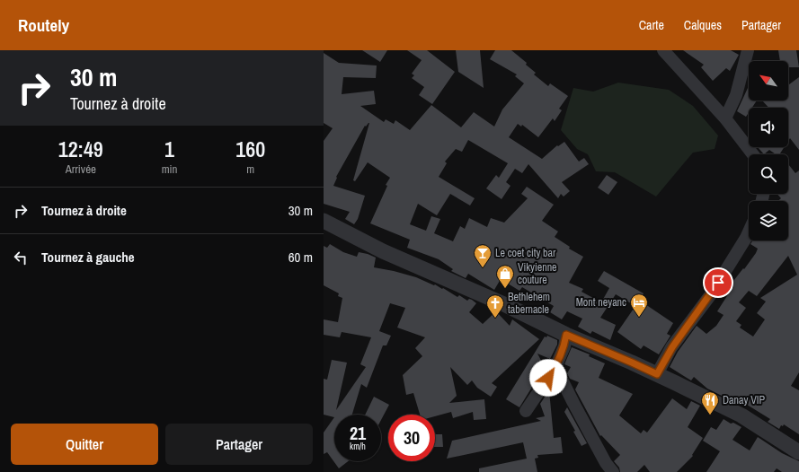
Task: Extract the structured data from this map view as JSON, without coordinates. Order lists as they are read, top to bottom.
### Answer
{
  "places": {
    "bar": ["Le coet city bar"],
    "shop": ["Vikyienne couture"],
    "hotel": ["Mont neyanc"],
    "church": ["Bethlehem tabernacle"],
    "restaurant": ["Danay VIP"]
  },
  "north": "top left",
  "page": {
    "header": "Routely",
    "nav": ["Carte", "Calques", "Partager"],
    "turn": ["30 m", "Tournez à droite"],
    "eta": [
      "12:49",
      "Arrivée",
      "1",
      "min",
      "160",
      "m"
    ],
    "list": [
      {
        "name": "Tournez à droite",
        "value": "30 m"
      },
      {
        "name": "Tournez à gauche",
        "value": "60 m"
      }
    ],
    "speed": "21 km/h",
    "limit": "30",
    "buttons": ["Quitter", "Partager"]
  }
}
